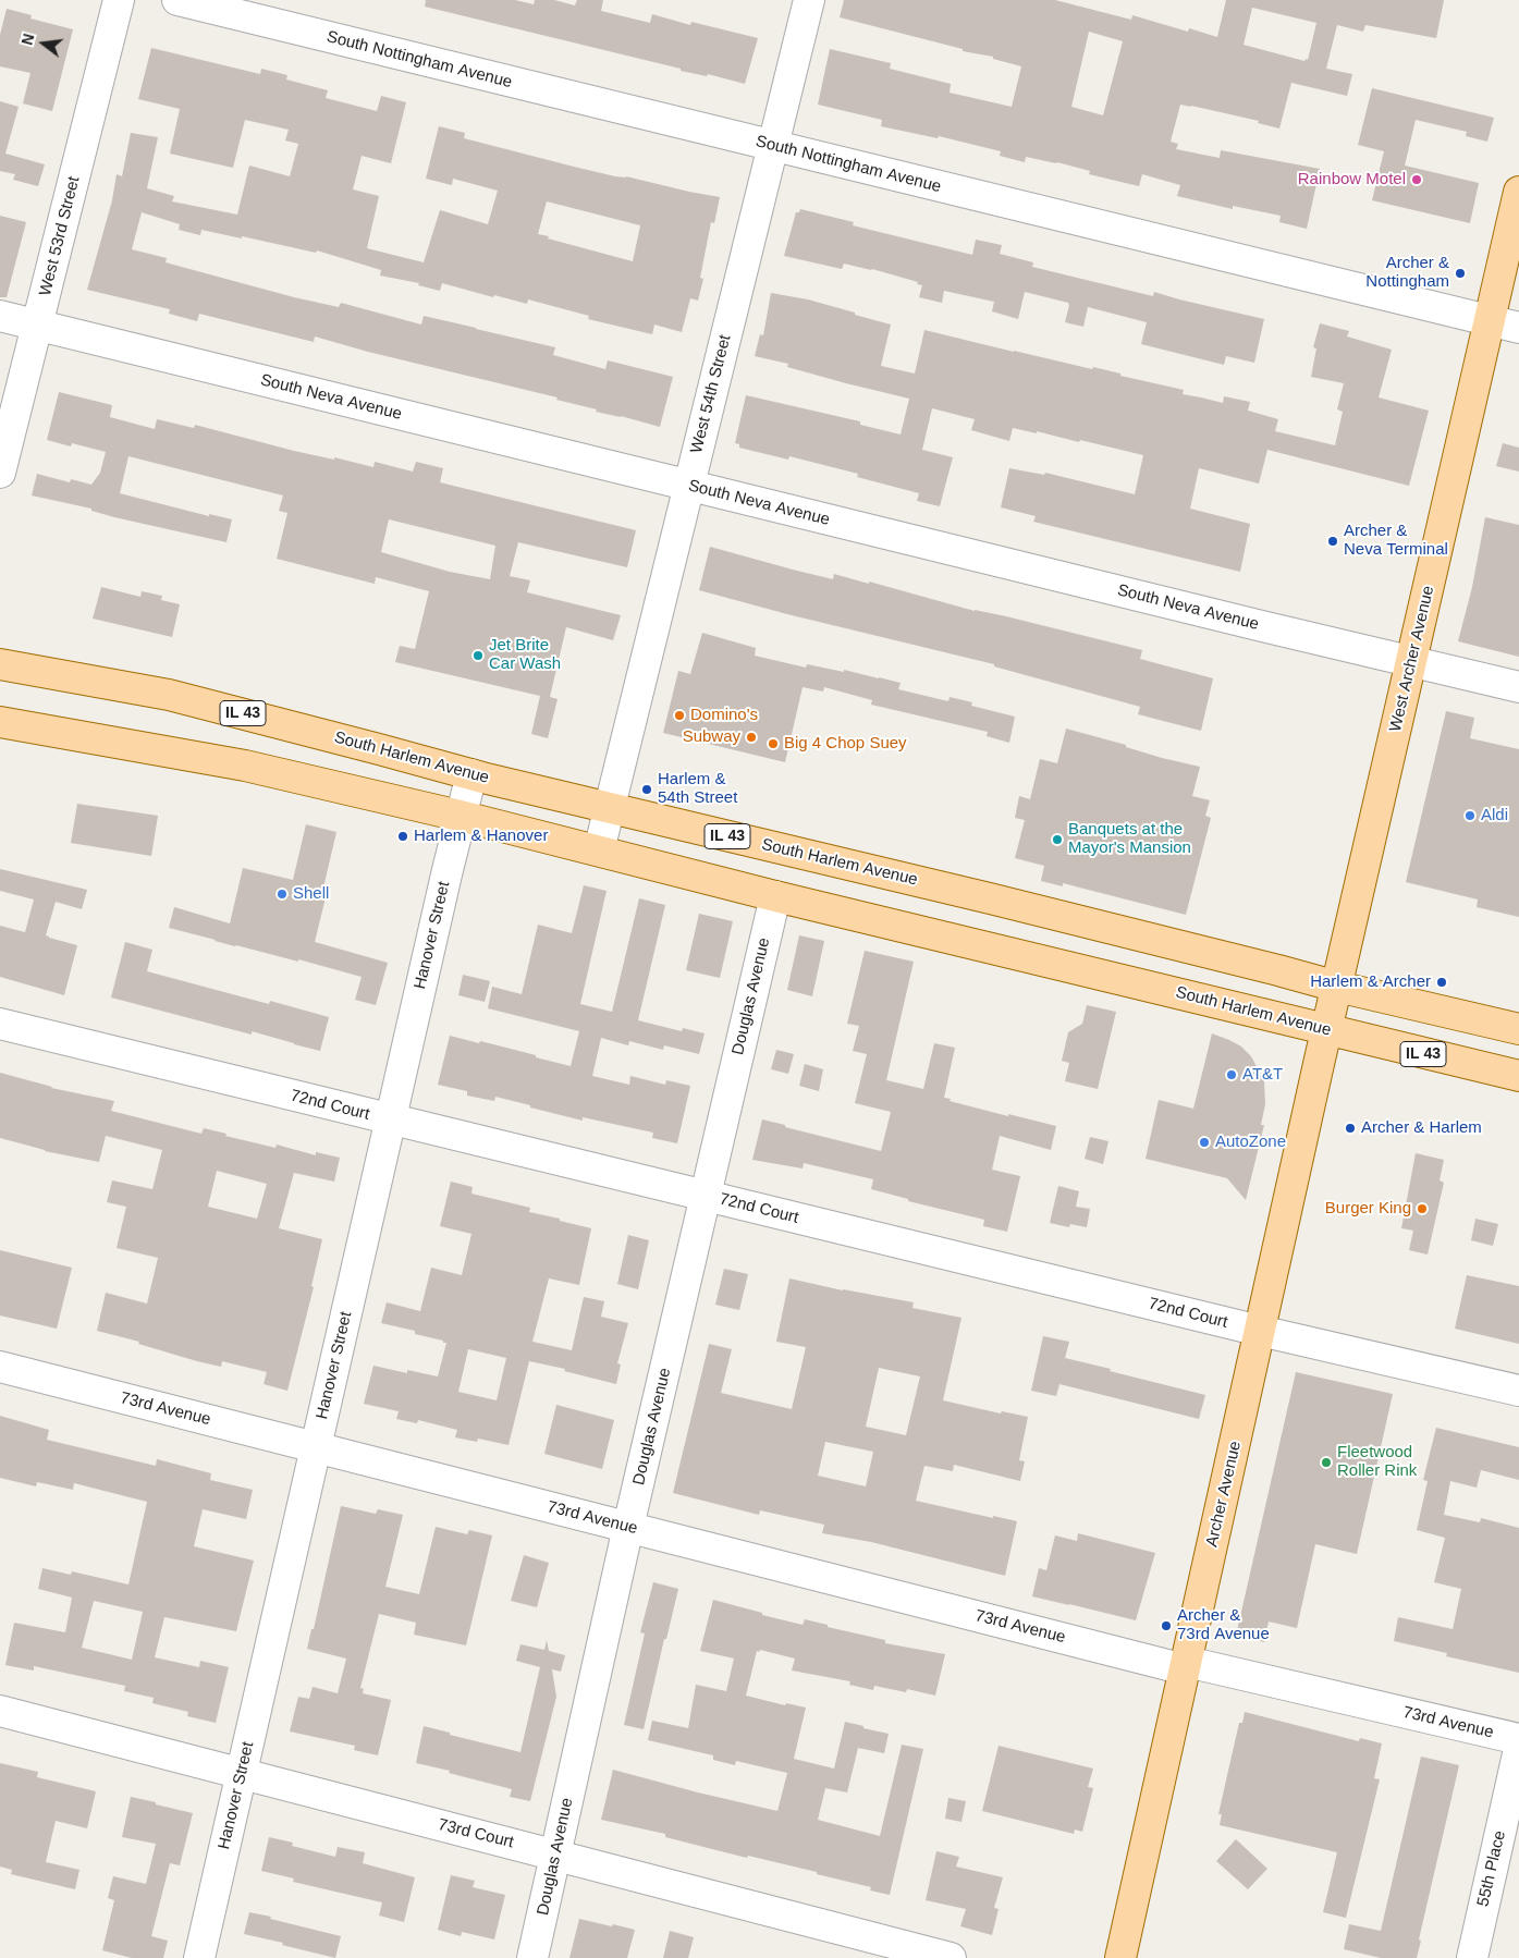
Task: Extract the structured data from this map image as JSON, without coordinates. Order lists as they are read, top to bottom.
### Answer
{
  "streets": {
    "main road": [
      "West Archer Avenue",
      "IL 43",
      "South Harlem Avenue",
      "Archer Avenue"
    ],
    "street": [
      "South Nottingham Avenue",
      "West 53rd Street",
      "West 54th Street",
      "South Neva Avenue",
      "Hanover Street",
      "Douglas Avenue",
      "72nd Court",
      "73rd Avenue",
      "73rd Court",
      "55th Place"
    ]
  },
  "crossings": [
    ["South Nottingham Avenue", "West 54th Street"],
    ["South Nottingham Avenue", "West Archer Avenue"],
    ["West 53rd Street", "South Neva Avenue"],
    ["West 54th Street", "South Neva Avenue"],
    ["West 54th Street", "South Harlem Avenue"],
    ["South Neva Avenue", "West Archer Avenue"],
    ["West Archer Avenue", "South Harlem Avenue"],
    ["West Archer Avenue", "Archer Avenue"],
    ["South Harlem Avenue", "Hanover Street"],
    ["South Harlem Avenue", "Douglas Avenue"],
    ["South Harlem Avenue", "Archer Avenue"],
    ["Hanover Street", "72nd Court"],
    ["Hanover Street", "73rd Avenue"],
    ["Hanover Street", "73rd Court"],
    ["Douglas Avenue", "72nd Court"],
    ["Douglas Avenue", "73rd Avenue"],
    ["Douglas Avenue", "73rd Court"],
    ["72nd Court", "Archer Avenue"],
    ["73rd Avenue", "Archer Avenue"]
  ],
  "places": [
    "Rainbow Motel",
    "Archer & Nottingham",
    "Archer & Neva Terminal",
    "Jet Brite Car Wash",
    "Domino's",
    "Subway",
    "Big 4 Chop Suey",
    "Harlem & 54th Street",
    "Aldi",
    "Harlem & Hanover",
    "Banquets at the Mayor's Mansion",
    "Shell",
    "Harlem & Archer",
    "AT&T",
    "Archer & Harlem",
    "AutoZone",
    "Burger King",
    "Fleetwood Roller Rink",
    "Archer & 73rd Avenue"
  ],
  "north": "left"
}
